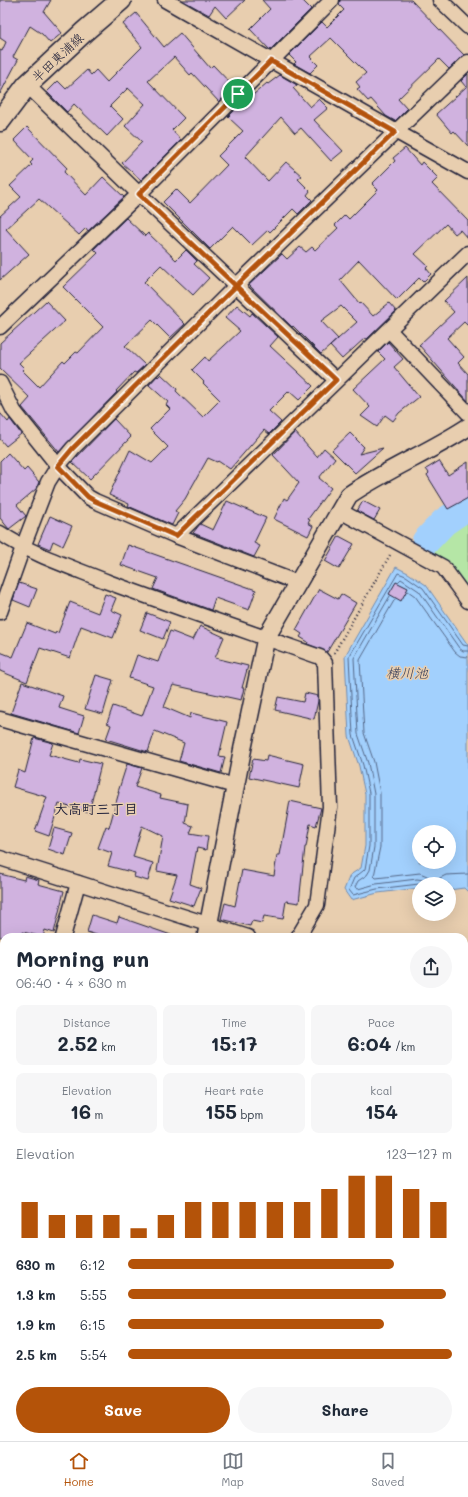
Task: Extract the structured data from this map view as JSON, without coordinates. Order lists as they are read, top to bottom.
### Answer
{
  "streets": {
    "main road": ["半田東浦線"]
  },
  "districts": ["大高町三丁目"],
  "water": ["横川池"],
  "page": {
    "heading": ["Morning run", "06:40 · 4 × 630 m"],
    "stats": [
      ["Distance", "2.52 km"],
      ["Time", "15:17"],
      ["Pace", "6:04 /km"],
      ["Elevation", "16 m"],
      ["Heart rate", "155 bpm"],
      ["kcal", "154"]
    ],
    "chart": ["Elevation", "123–127 m"],
    "list": [
      {
        "name": "630 m",
        "note": "6:12"
      },
      {
        "name": "1.3 km",
        "note": "5:55"
      },
      {
        "name": "1.9 km",
        "note": "6:15"
      },
      {
        "name": "2.5 km",
        "note": "5:54"
      }
    ],
    "buttons": ["Save", "Share"],
    "tabs": ["Home", "Map", "Saved"]
  }
}
